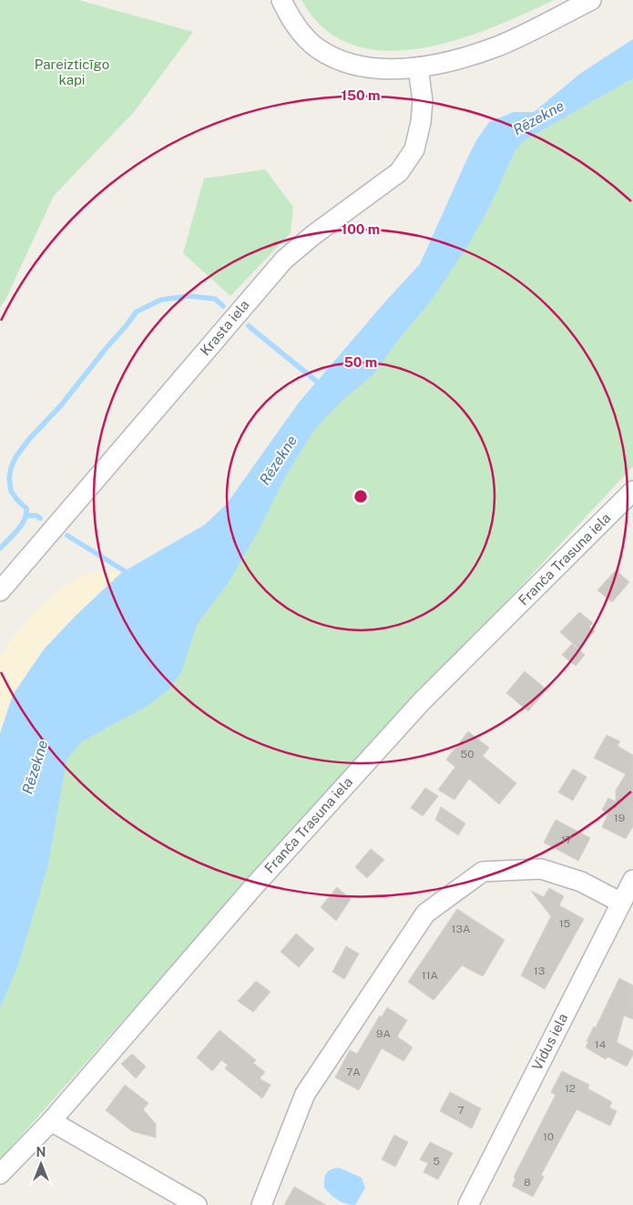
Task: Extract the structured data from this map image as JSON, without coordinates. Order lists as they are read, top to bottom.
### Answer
{
  "streets": {
    "street": ["Krasta iela", "Franča Trasuna iela", "Vidus iela"]
  },
  "water": ["Rēzekne"],
  "parks": ["Pareizticīgo kapi"],
  "house_numbers": [
    "50",
    "19",
    "17",
    "15",
    "13A",
    "13",
    "11A",
    "9A",
    "14",
    "7A",
    "12",
    "7",
    "10",
    "5",
    "8"
  ],
  "north": "top",
  "rings": ["150 m", "100 m", "50 m"]
}
